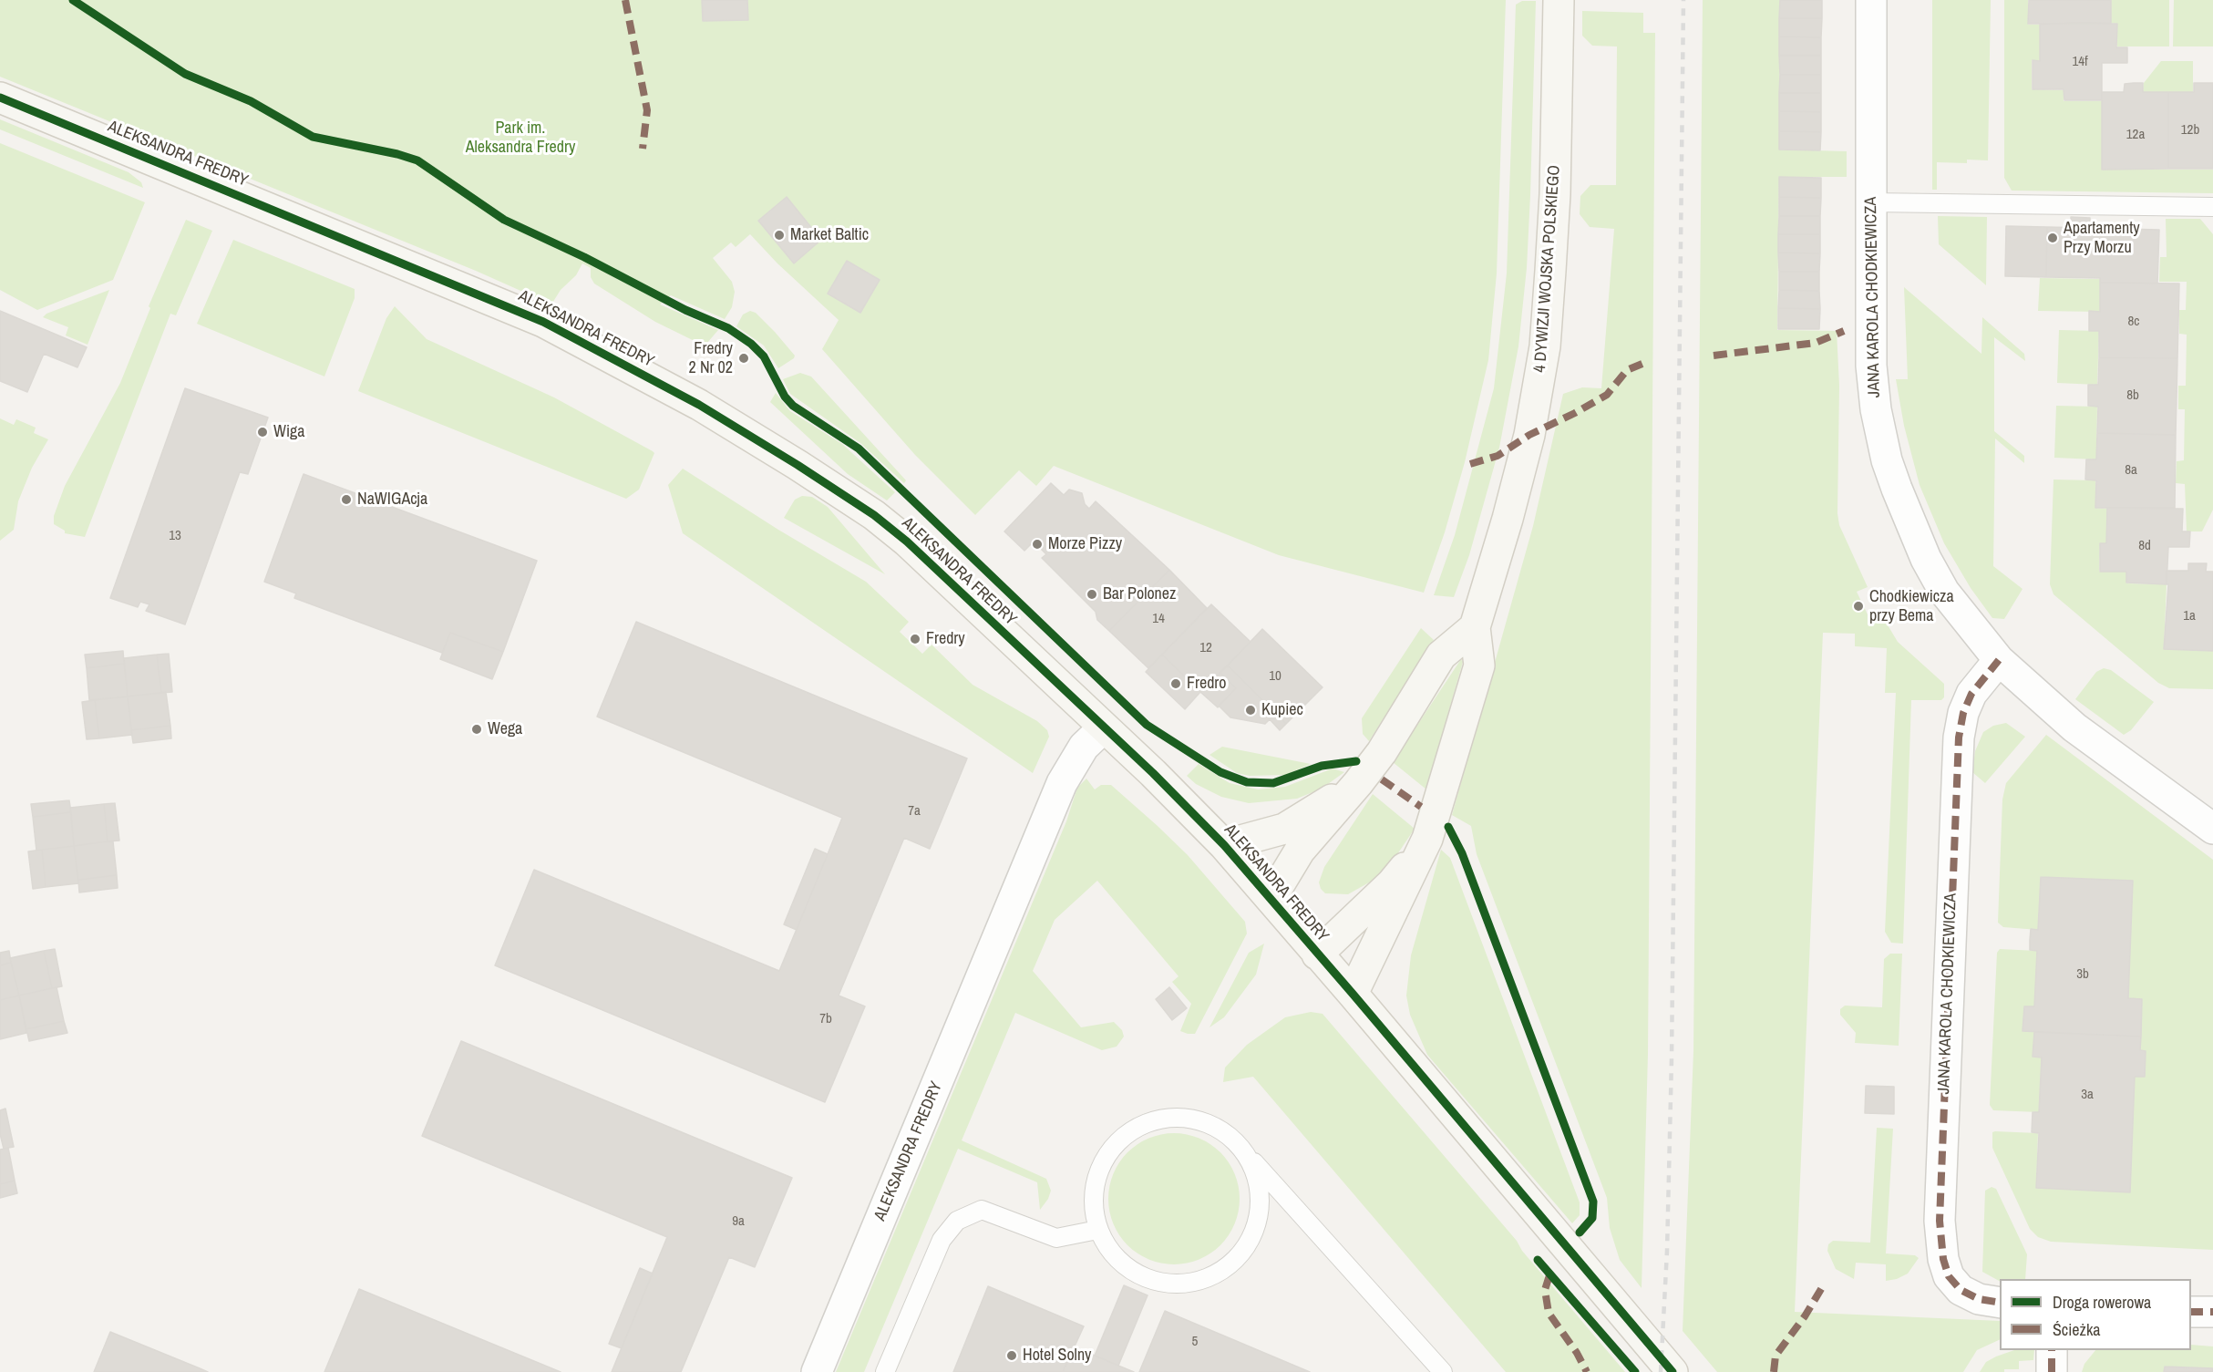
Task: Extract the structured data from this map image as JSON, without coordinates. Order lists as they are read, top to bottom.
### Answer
{
  "streets": {
    "street": ["ALEKSANDRA FREDRY", "4 DYWIZJI WOJSKA POLSKIEGO", "JANA KAROLA CHODKIEWICZA"]
  },
  "crossings": [
    ["ALEKSANDRA FREDRY", "4 DYWIZJI WOJSKA POLSKIEGO"]
  ],
  "parks": ["Park im. Aleksandra Fredry"],
  "places": [
    "Market Baltic",
    "Apartamenty Przy Morzu",
    "Fredry 2 Nr 02",
    "Wiga",
    "NaWIGAcja",
    "Morze Pizzy",
    "Bar Polonez",
    "Chodkiewicza przy Bema",
    "Fredry",
    "Fredro",
    "Kupiec",
    "Wega",
    "Hotel Solny"
  ],
  "house_numbers": [
    "14f",
    "12b",
    "12a",
    "8c",
    "8b",
    "8a",
    "13",
    "8d",
    "1a",
    "14",
    "12",
    "10",
    "7a",
    "3b",
    "7b",
    "3a",
    "9a",
    "5"
  ],
  "legend": ["Droga rowerowa", "Ścieżka"]
}
